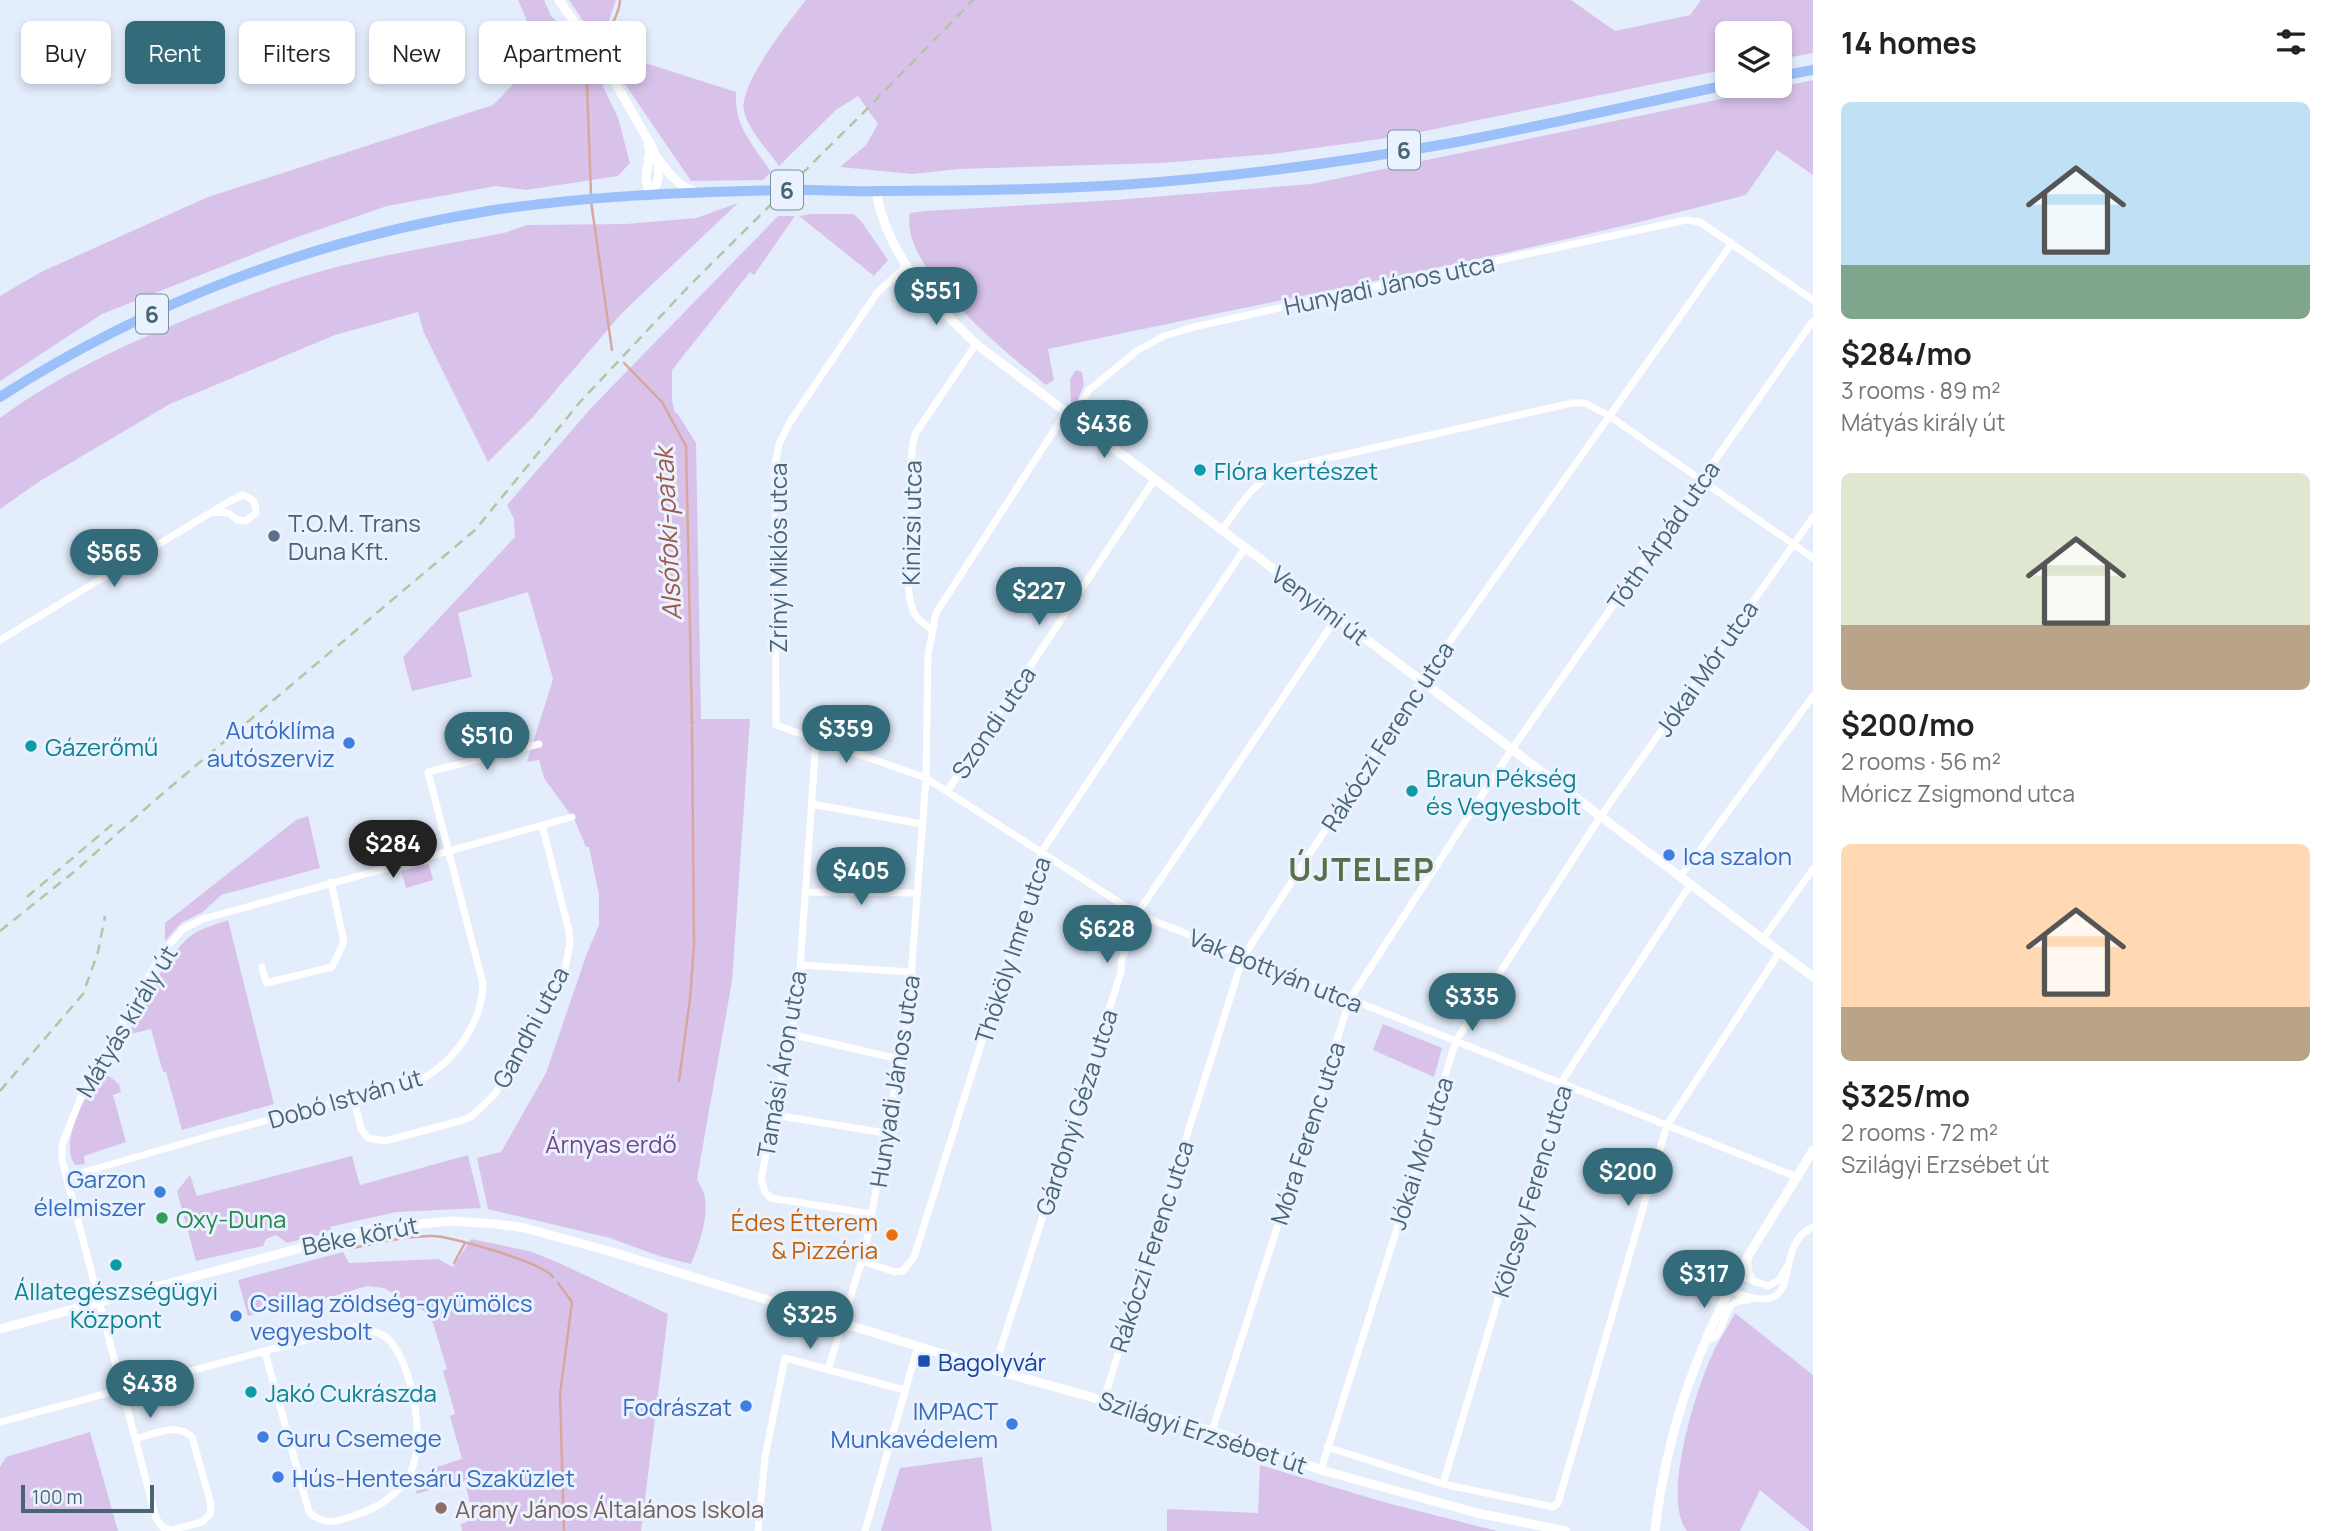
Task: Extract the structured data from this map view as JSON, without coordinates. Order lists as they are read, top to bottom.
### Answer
{
  "streets": {
    "main road": ["6"],
    "street": [
      "Hunyadi János utca",
      "Kinizsi utca",
      "Tóth Árpád utca",
      "Zrínyi Miklós utca",
      "Venyimi út",
      "Jókai Mór utca",
      "Szondi utca",
      "Rákóczi Ferenc utca",
      "Thököly Imre utca",
      "Vak Bottyán utca",
      "Mátyás király út",
      "Gandhi utca",
      "Tamási Áron utca",
      "Dobó István út",
      "Gárdonyi Géza utca",
      "Móra Ferenc utca",
      "Kölcsey Ferenc utca",
      "Béke körút",
      "Szilágyi Erzsébet út"
    ]
  },
  "crossings": [
    ["6", "Venyimi út"],
    ["Hunyadi János utca", "Kinizsi utca"],
    ["Hunyadi János utca", "Venyimi út"],
    ["Hunyadi János utca", "Rákóczi Ferenc utca"],
    ["Hunyadi János utca", "Thököly Imre utca"],
    ["Hunyadi János utca", "Vak Bottyán utca"],
    ["Hunyadi János utca", "Tamási Áron utca"],
    ["Hunyadi János utca", "Béke körút"],
    ["Hunyadi János utca", "Szilágyi Erzsébet út"],
    ["Kinizsi utca", "Venyimi út"],
    ["Tóth Árpád utca", "Venyimi út"],
    ["Tóth Árpád utca", "Móra Ferenc utca"],
    ["Zrínyi Miklós utca", "Venyimi út"],
    ["Zrínyi Miklós utca", "Vak Bottyán utca"],
    ["Venyimi út", "Jókai Mór utca"],
    ["Venyimi út", "Szondi utca"],
    ["Venyimi út", "Rákóczi Ferenc utca"],
    ["Venyimi út", "Thököly Imre utca"],
    ["Venyimi út", "Gárdonyi Géza utca"],
    ["Venyimi út", "Móra Ferenc utca"],
    ["Venyimi út", "Kölcsey Ferenc utca"],
    ["Jókai Mór utca", "Vak Bottyán utca"],
    ["Jókai Mór utca", "Szilágyi Erzsébet út"],
    ["Szondi utca", "Vak Bottyán utca"],
    ["Rákóczi Ferenc utca", "Vak Bottyán utca"],
    ["Rákóczi Ferenc utca", "Szilágyi Erzsébet út"],
    ["Thököly Imre utca", "Vak Bottyán utca"],
    ["Vak Bottyán utca", "Tamási Áron utca"],
    ["Vak Bottyán utca", "Gárdonyi Géza utca"],
    ["Vak Bottyán utca", "Móra Ferenc utca"],
    ["Vak Bottyán utca", "Kölcsey Ferenc utca"],
    ["Vak Bottyán utca", "Szilágyi Erzsébet út"],
    ["Mátyás király út", "Dobó István út"],
    ["Mátyás király út", "Béke körút"],
    ["Gandhi utca", "Dobó István út"],
    ["Gárdonyi Géza utca", "Szilágyi Erzsébet út"],
    ["Móra Ferenc utca", "Szilágyi Erzsébet út"],
    ["Kölcsey Ferenc utca", "Szilágyi Erzsébet út"],
    ["Béke körút", "Szilágyi Erzsébet út"]
  ],
  "districts": ["ÚJTELEP"],
  "water": ["Alsófoki-patak"],
  "parks": ["Árnyas erdő"],
  "places": {
    "other": [
      "Flóra kertészet",
      "T.O.M. Trans Duna Kft.",
      "Autóklíma autószerviz",
      "Gázerőmű",
      "Braun Pékség és Vegyesbolt",
      "Ica szalon",
      "Garzon élelmiszer",
      "Oxy-Duna",
      "Édes Étterem & Pizzéria",
      "Állategészségügyi Központ",
      "Csillag zöldség-gyümölcs vegyesbolt",
      "Jakó Cukrászda",
      "Fodrászat",
      "IMPACT Munkavédelem",
      "Guru Csemege",
      "Hús-Hentesáru Szaküzlet",
      "Arany János Általános Iskola"
    ],
    "transit": ["Bagolyvár"]
  },
  "scale_bar": "100 m",
  "page": {
    "heading": "14 homes",
    "chip": [
      "Buy",
      "Rent",
      "Filters",
      "New",
      "Apartment"
    ],
    "list": [
      {
        "name": "$284/mo",
        "note": "3 rooms · 89 m² · Mátyás király út"
      },
      {
        "name": "$200/mo",
        "note": "2 rooms · 56 m² · Móricz Zsigmond utca"
      },
      {
        "name": "$325/mo",
        "note": "2 rooms · 72 m² · Szilágyi Erzsébet út"
      }
    ],
    "price": [
      "$551",
      "$436",
      "$565",
      "$227",
      "$359",
      "$510",
      "$284",
      "$405",
      "$628",
      "$335",
      "$200",
      "$317",
      "$325",
      "$438"
    ],
    "scale": "100 m"
  }
}
